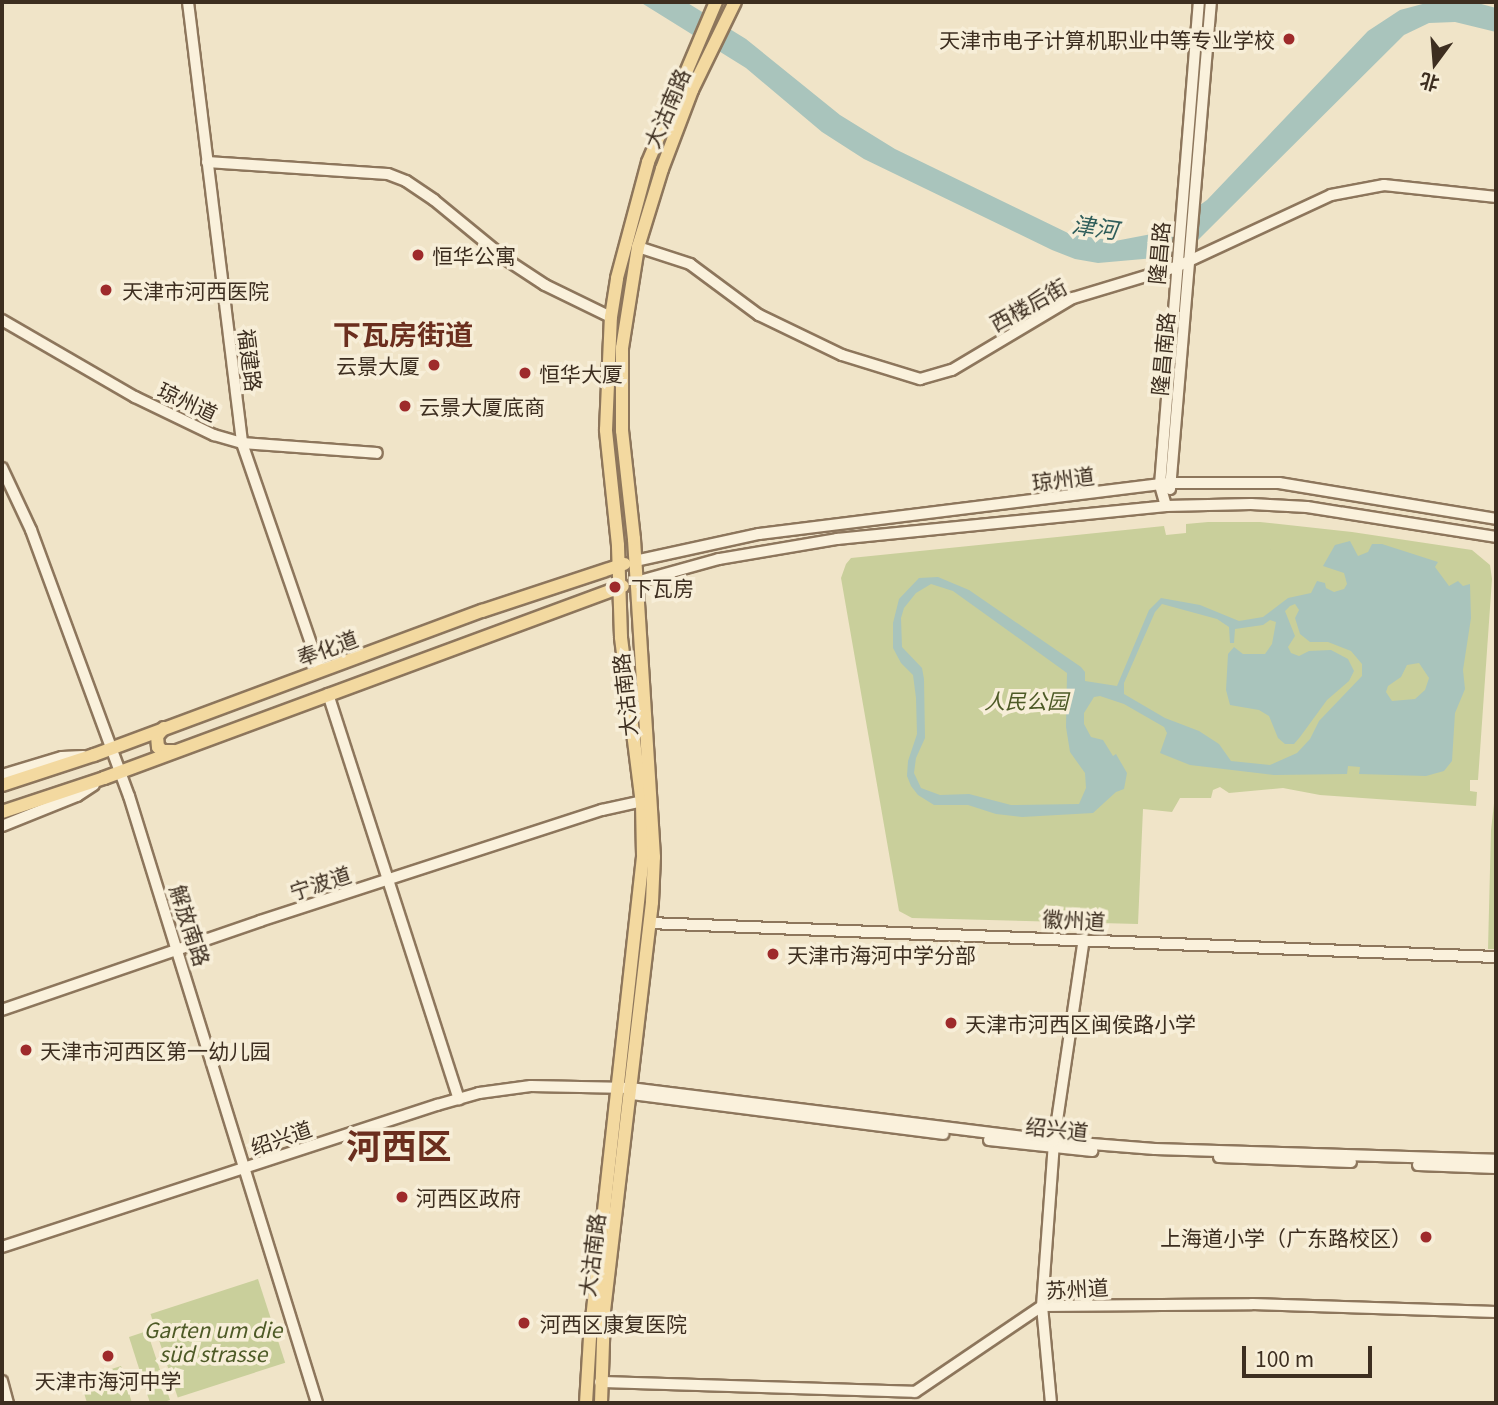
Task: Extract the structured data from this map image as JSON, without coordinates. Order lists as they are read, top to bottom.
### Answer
{
  "streets": {
    "main road": [
      "大沽南路",
      "隆昌路",
      "隆昌南路",
      "琼州道",
      "奉化道",
      "解放南路"
    ],
    "street": [
      "西楼后街",
      "福建路",
      "宁波道",
      "徽州道",
      "绍兴道",
      "苏州道"
    ]
  },
  "crossings": [
    ["大沽南路", "西楼后街"],
    ["大沽南路", "琼州道"],
    ["大沽南路", "奉化道"],
    ["大沽南路", "宁波道"],
    ["大沽南路", "徽州道"],
    ["大沽南路", "绍兴道"],
    ["大沽南路", "苏州道"],
    ["隆昌路", "西楼后街"],
    ["隆昌路", "隆昌南路"],
    ["西楼后街", "隆昌南路"],
    ["隆昌南路", "琼州道"],
    ["福建路", "琼州道"],
    ["福建路", "奉化道"],
    ["琼州道", "奉化道"],
    ["奉化道", "解放南路"],
    ["宁波道", "解放南路"],
    ["解放南路", "绍兴道"]
  ],
  "districts": ["下瓦房街道", "河西区"],
  "water": ["津河"],
  "parks": ["人民公园", "Garten um die süd strasse"],
  "places": [
    "天津市电子计算机职业中等专业学校",
    "恒华公寓",
    "天津市河西医院",
    "云景大厦",
    "恒华大厦",
    "云景大厦底商",
    "下瓦房",
    "天津市海河中学分部",
    "天津市河西区闽侯路小学",
    "天津市河西区第一幼儿园",
    "河西区政府",
    "上海道小学（广东路校区）",
    "河西区康复医院",
    "天津市海河中学"
  ],
  "scale_bar": "100 m",
  "north": "bottom"
}
